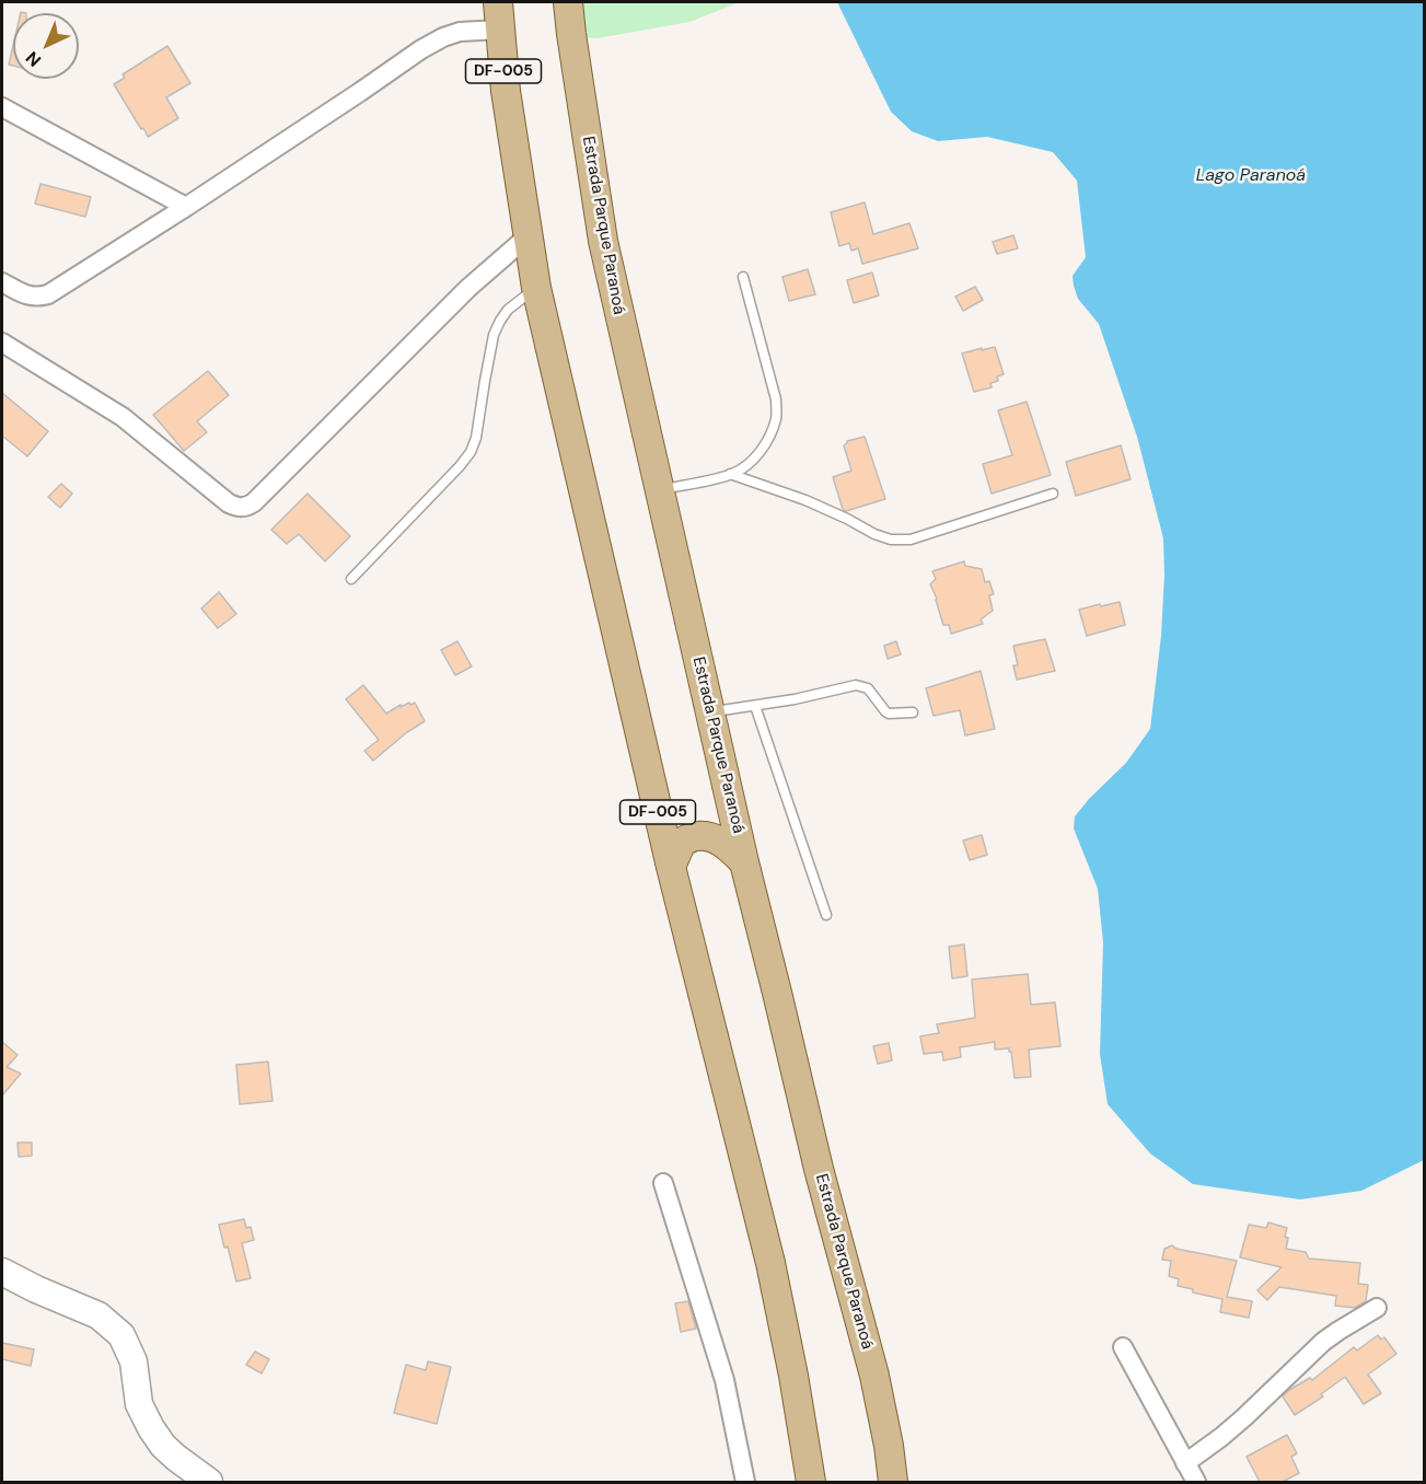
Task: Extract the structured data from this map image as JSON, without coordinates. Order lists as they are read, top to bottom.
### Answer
{
  "streets": {
    "main road": ["DF-005", "Estrada Parque Paranoá"]
  },
  "water": ["Lago Paranoá"],
  "north": "bottom left"
}
